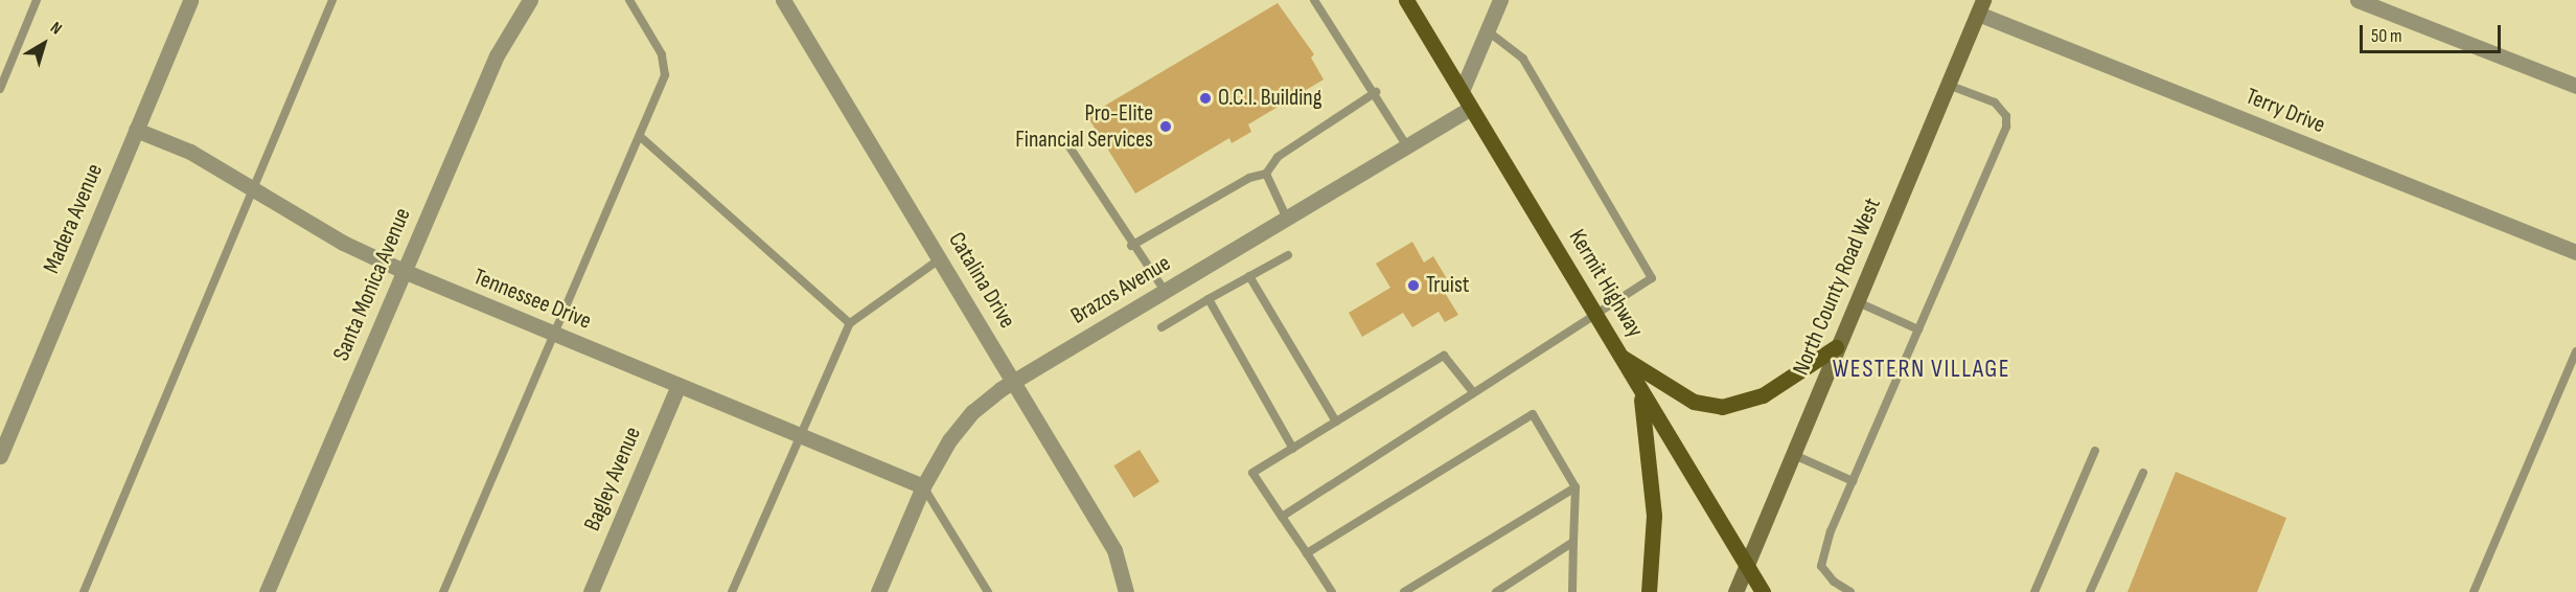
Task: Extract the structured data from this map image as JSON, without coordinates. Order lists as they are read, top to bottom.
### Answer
{
  "streets": {
    "main road": ["Kermit Highway", "North County Road West"],
    "street": [
      "Terry Drive",
      "Madera Avenue",
      "Catalina Drive",
      "Santa Monica Avenue",
      "Brazos Avenue",
      "Tennessee Drive",
      "Bagley Avenue"
    ]
  },
  "crossings": [
    ["Terry Drive", "North County Road West"],
    ["Madera Avenue", "Tennessee Drive"],
    ["Catalina Drive", "Brazos Avenue"],
    ["Kermit Highway", "North County Road West"],
    ["Kermit Highway", "Brazos Avenue"],
    ["Santa Monica Avenue", "Tennessee Drive"],
    ["Brazos Avenue", "Tennessee Drive"],
    ["Tennessee Drive", "Bagley Avenue"]
  ],
  "districts": ["WESTERN VILLAGE"],
  "places": ["O.C.I. Building", "Pro-Elite Financial Services", "Truist"],
  "scale_bar": "50 m",
  "north": "top right"
}
